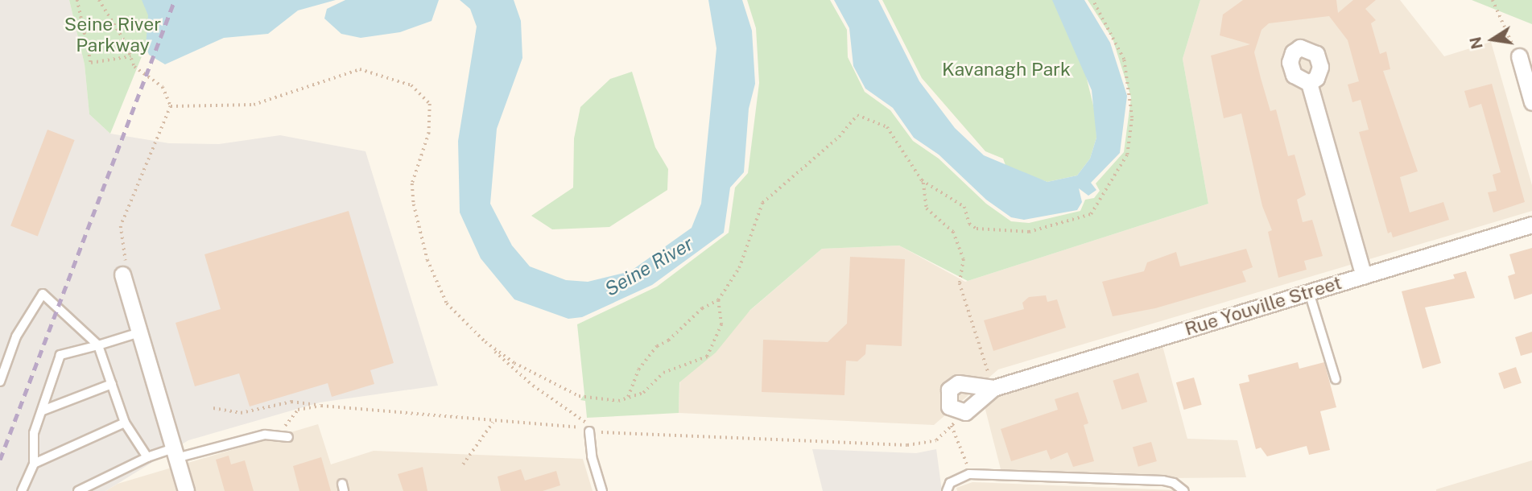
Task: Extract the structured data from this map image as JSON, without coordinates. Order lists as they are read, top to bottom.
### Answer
{
  "streets": {
    "street": ["Rue Youville Street"]
  },
  "water": ["Seine River"],
  "parks": ["Seine River Parkway", "Kavanagh Park"],
  "north": "left"
}
